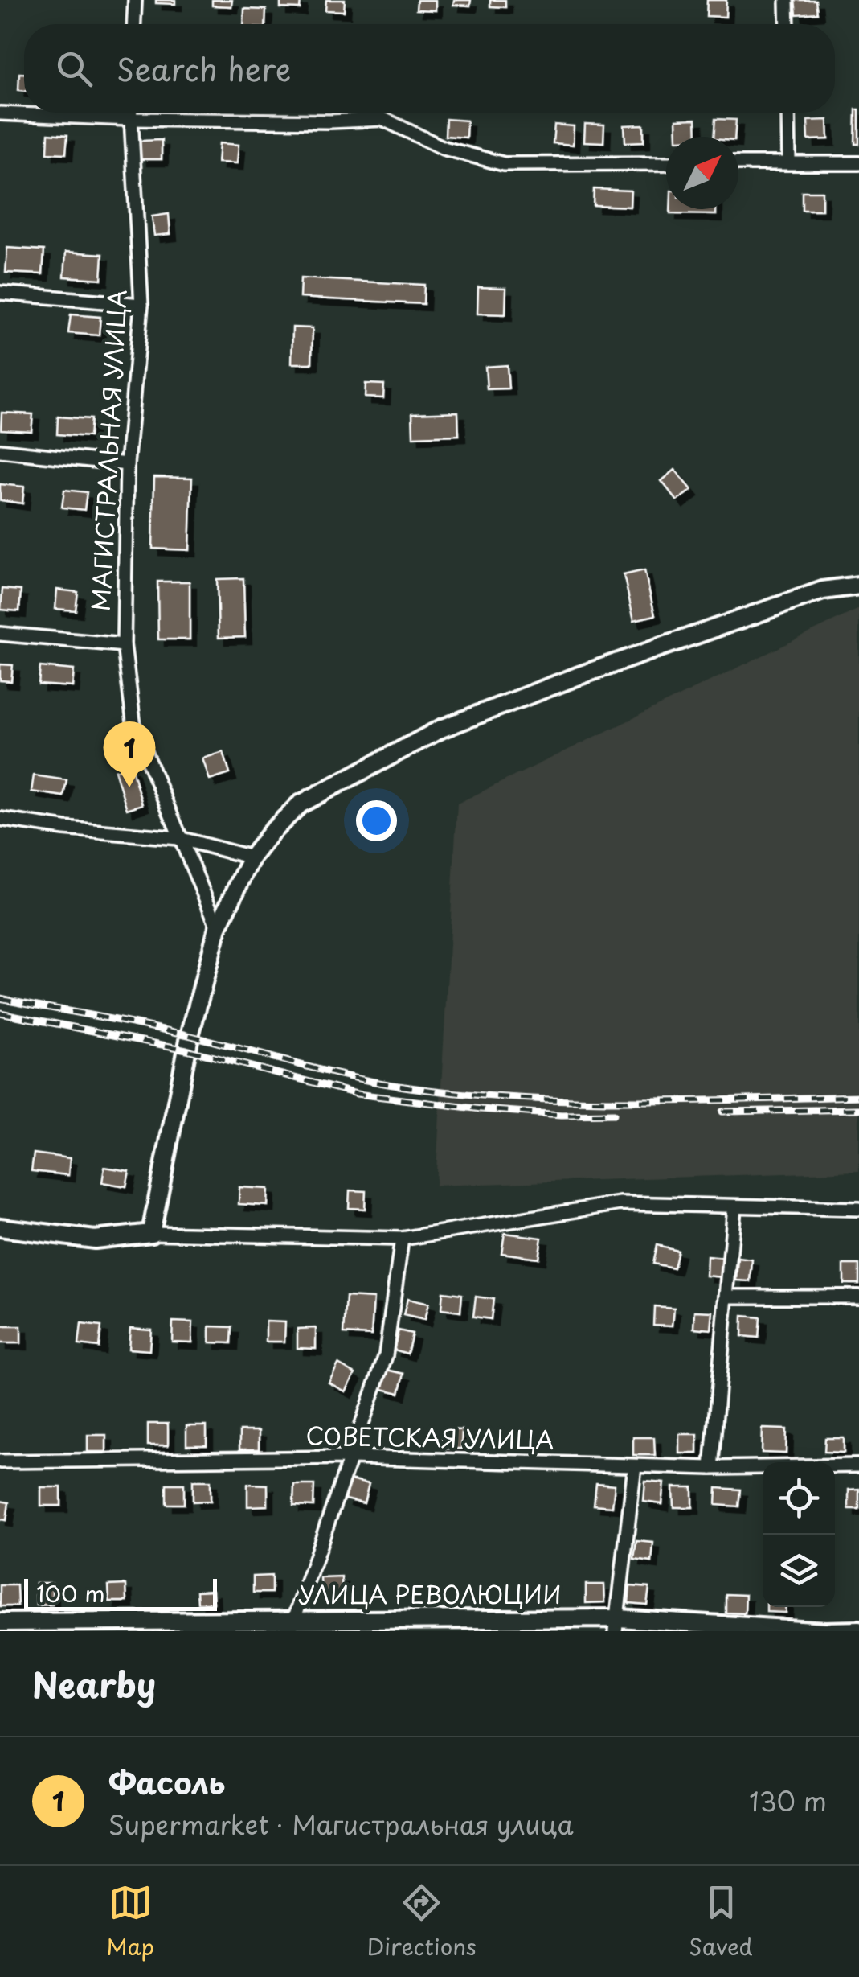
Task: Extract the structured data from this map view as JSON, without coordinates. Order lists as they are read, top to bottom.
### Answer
{
  "streets": {
    "street": ["МАГИСТРАЛЬНАЯ УЛИЦА", "СОВЕТСКАЯ УЛИЦА", "УЛИЦА РЕВОЛЮЦИИ"]
  },
  "scale_bar": "100 m",
  "north": "top right",
  "page": {
    "search": "Search here",
    "pins": "1",
    "scale": "100 m",
    "heading": "Nearby",
    "list": [
      {
        "mark": "1",
        "name": "Фасоль",
        "note": "Supermarket · Магистральная улица",
        "value": "130 m"
      }
    ],
    "nav": ["Map", "Directions", "Saved"]
  }
}
